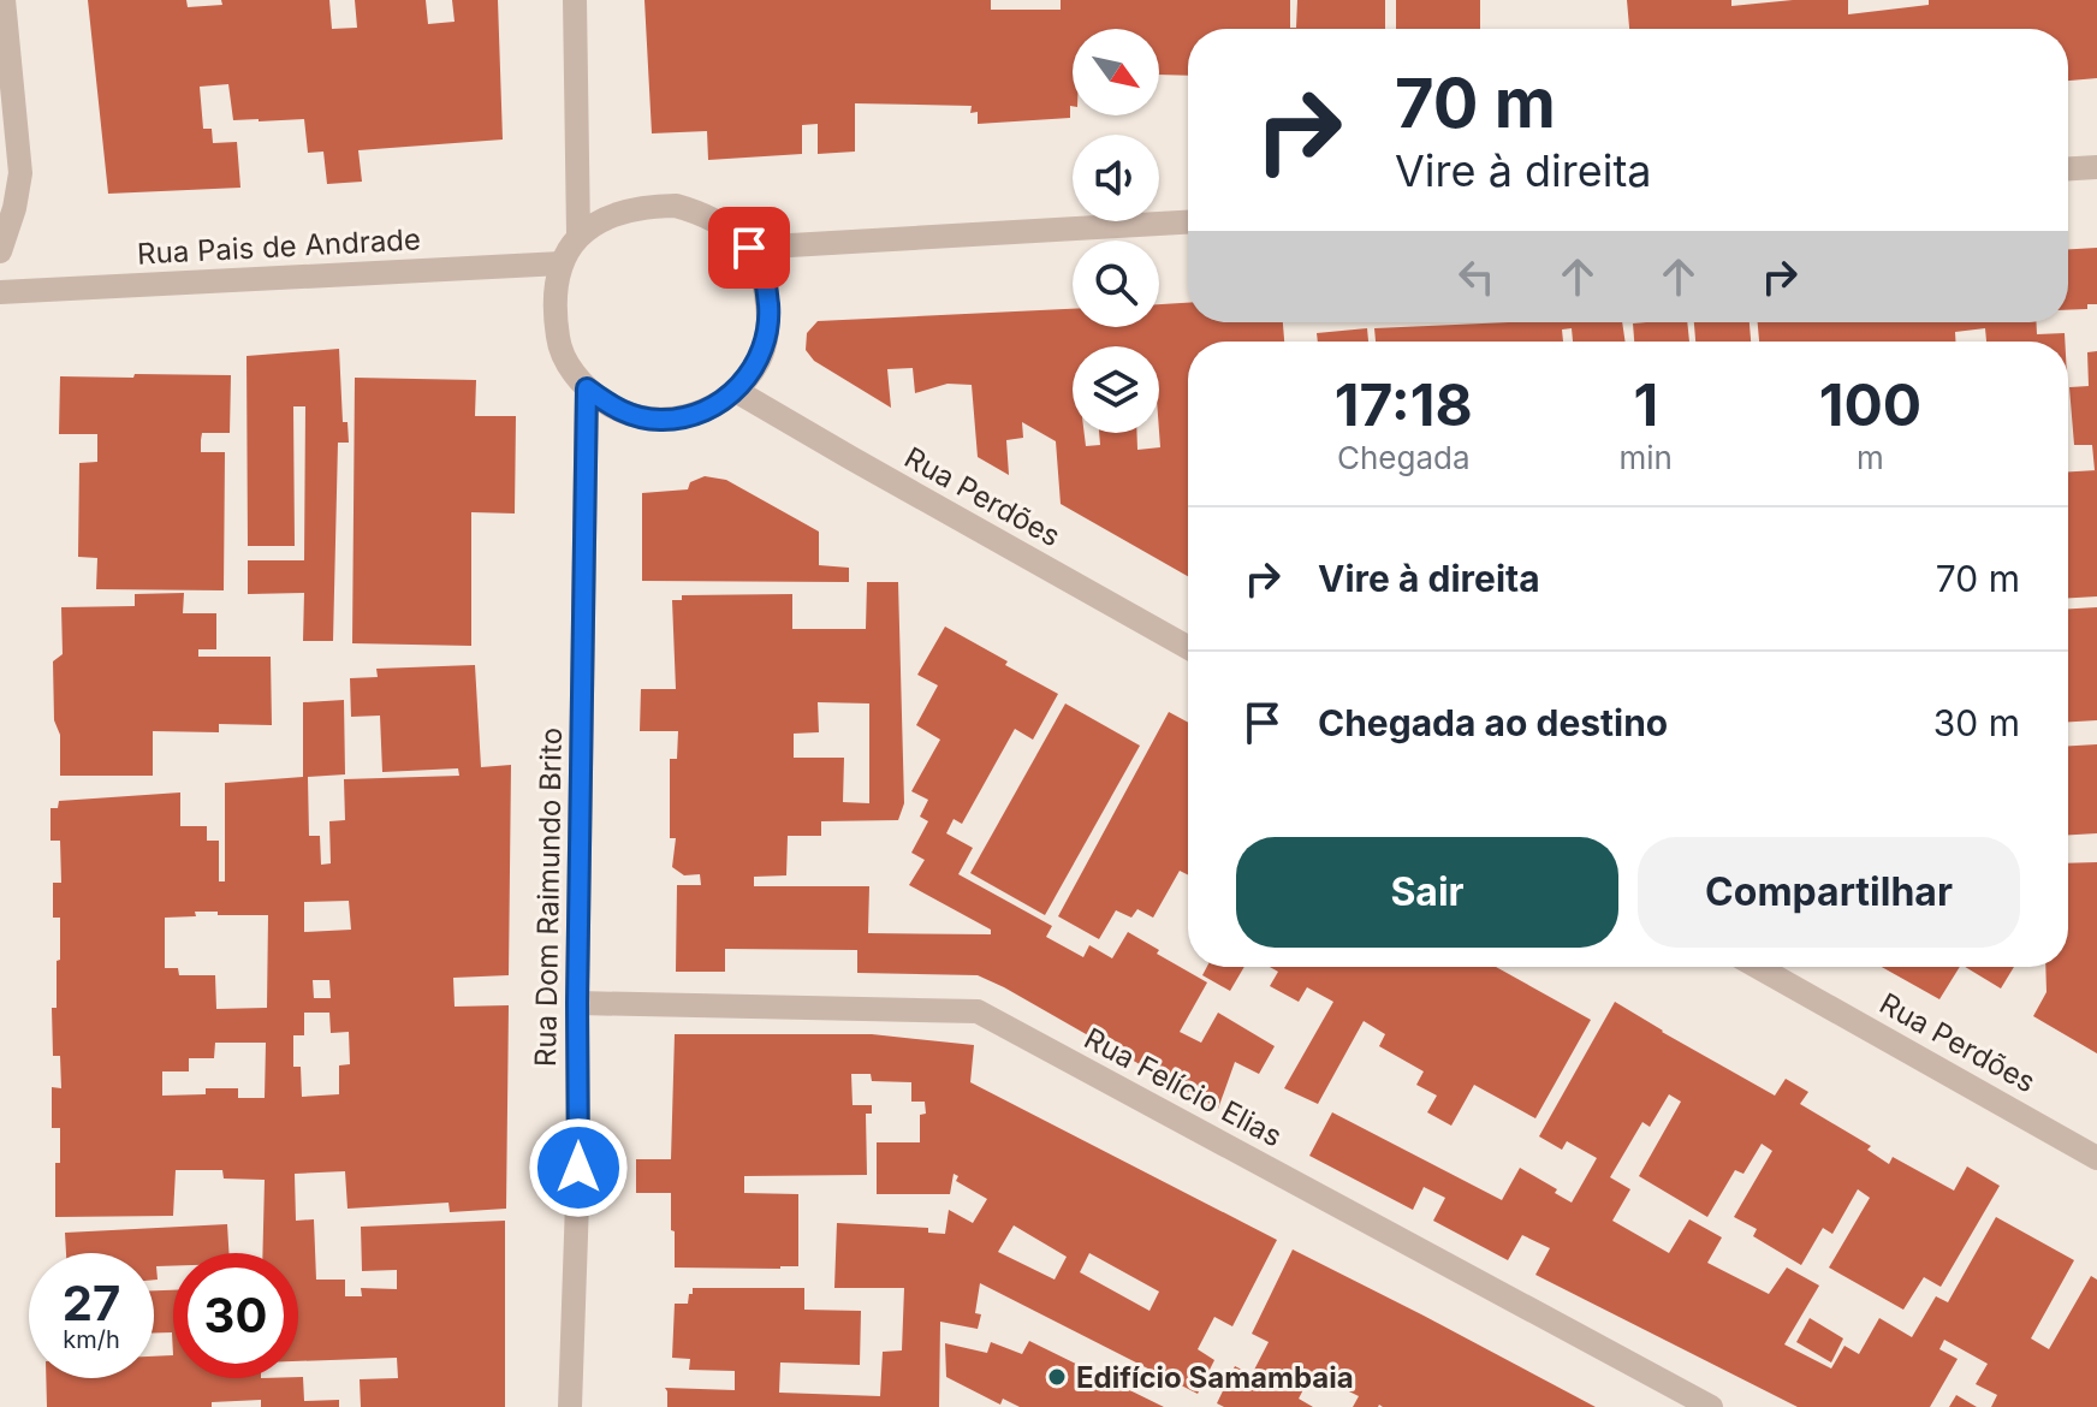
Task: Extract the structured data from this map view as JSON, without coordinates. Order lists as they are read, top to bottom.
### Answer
{
  "streets": {
    "street": [
      "Rua Pais de Andrade",
      "Rua Perdões",
      "Rua Dom Raimundo Brito",
      "Rua Felício Elias"
    ]
  },
  "crossings": [
    ["Rua Pais de Andrade", "Rua Perdões"],
    ["Rua Pais de Andrade", "Rua Dom Raimundo Brito"],
    ["Rua Perdões", "Rua Dom Raimundo Brito"],
    ["Rua Dom Raimundo Brito", "Rua Felício Elias"]
  ],
  "places": ["Edifício Samambaia"],
  "north": "bottom right",
  "page": {
    "turn": ["70 m", "Vire à direita"],
    "eta": [
      "17:18",
      "Chegada",
      "1",
      "min",
      "100",
      "m"
    ],
    "list": [
      {
        "name": "Vire à direita",
        "value": "70 m"
      },
      {
        "name": "Chegada ao destino",
        "value": "30 m"
      }
    ],
    "buttons": ["Sair", "Compartilhar"],
    "speed": "27 km/h",
    "limit": "30"
  }
}
